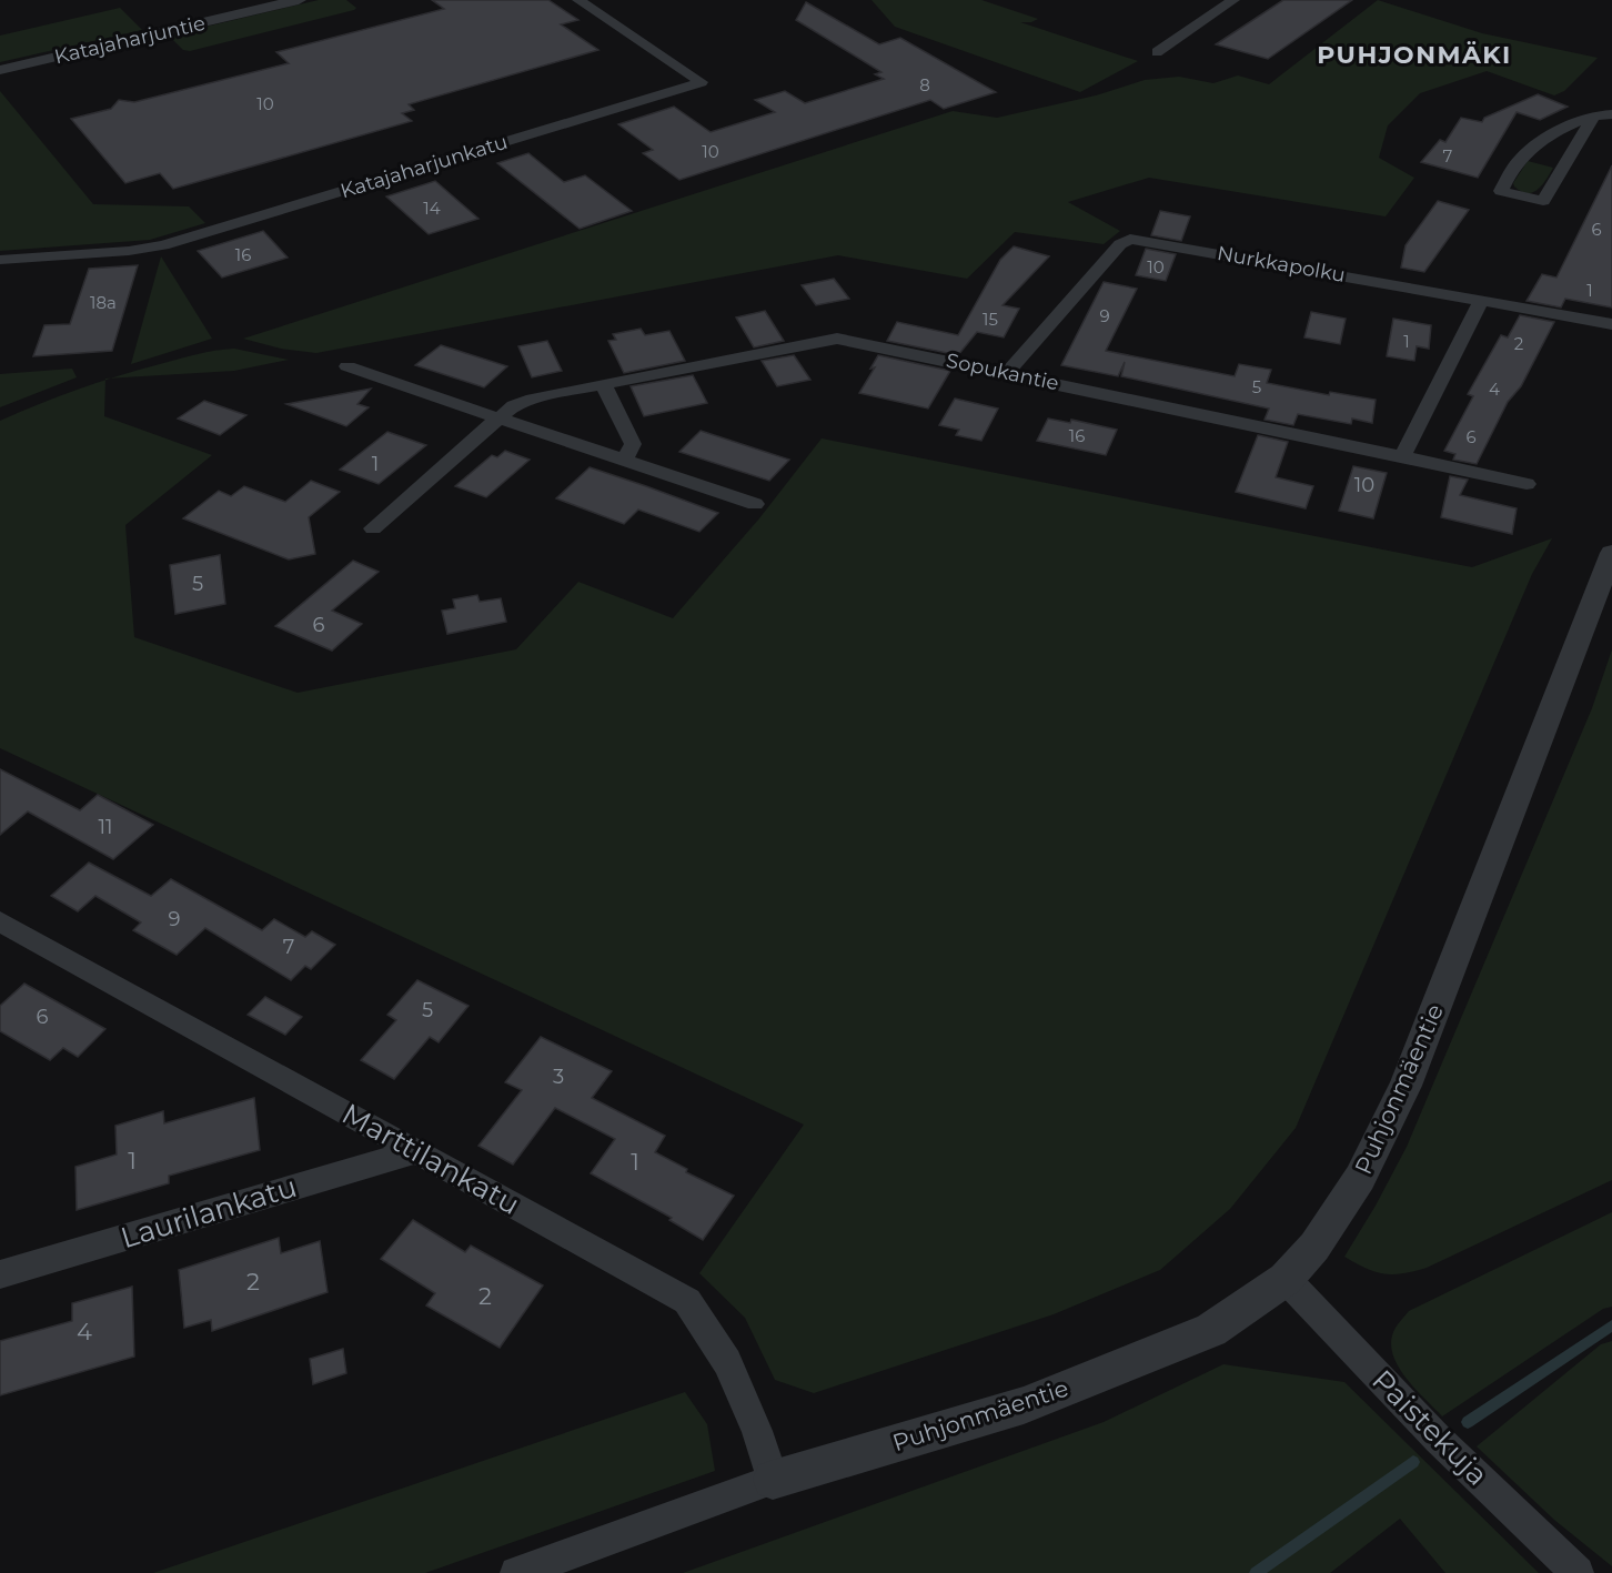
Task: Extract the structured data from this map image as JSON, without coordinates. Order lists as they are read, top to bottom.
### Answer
{
  "streets": {
    "street": [
      "Katajaharjuntie",
      "Katajaharjunkatu",
      "Nurkkapolku",
      "Sopukantie",
      "Puhjonmäentie",
      "Marttilankatu",
      "Laurilankatu",
      "Paistekuja"
    ]
  },
  "crossings": [
    ["Nurkkapolku", "Sopukantie"],
    ["Puhjonmäentie", "Marttilankatu"],
    ["Puhjonmäentie", "Paistekuja"],
    ["Marttilankatu", "Laurilankatu"]
  ],
  "districts": ["PUHJONMÄKI"],
  "house_numbers": [
    "8",
    "10",
    "10",
    "7",
    "14",
    "6",
    "16",
    "10",
    "1",
    "18a",
    "9",
    "15",
    "1",
    "2",
    "5",
    "4",
    "16",
    "6",
    "1",
    "10",
    "5",
    "6",
    "11",
    "9",
    "7",
    "5",
    "6",
    "3",
    "1",
    "1",
    "2",
    "2",
    "4"
  ]
}
